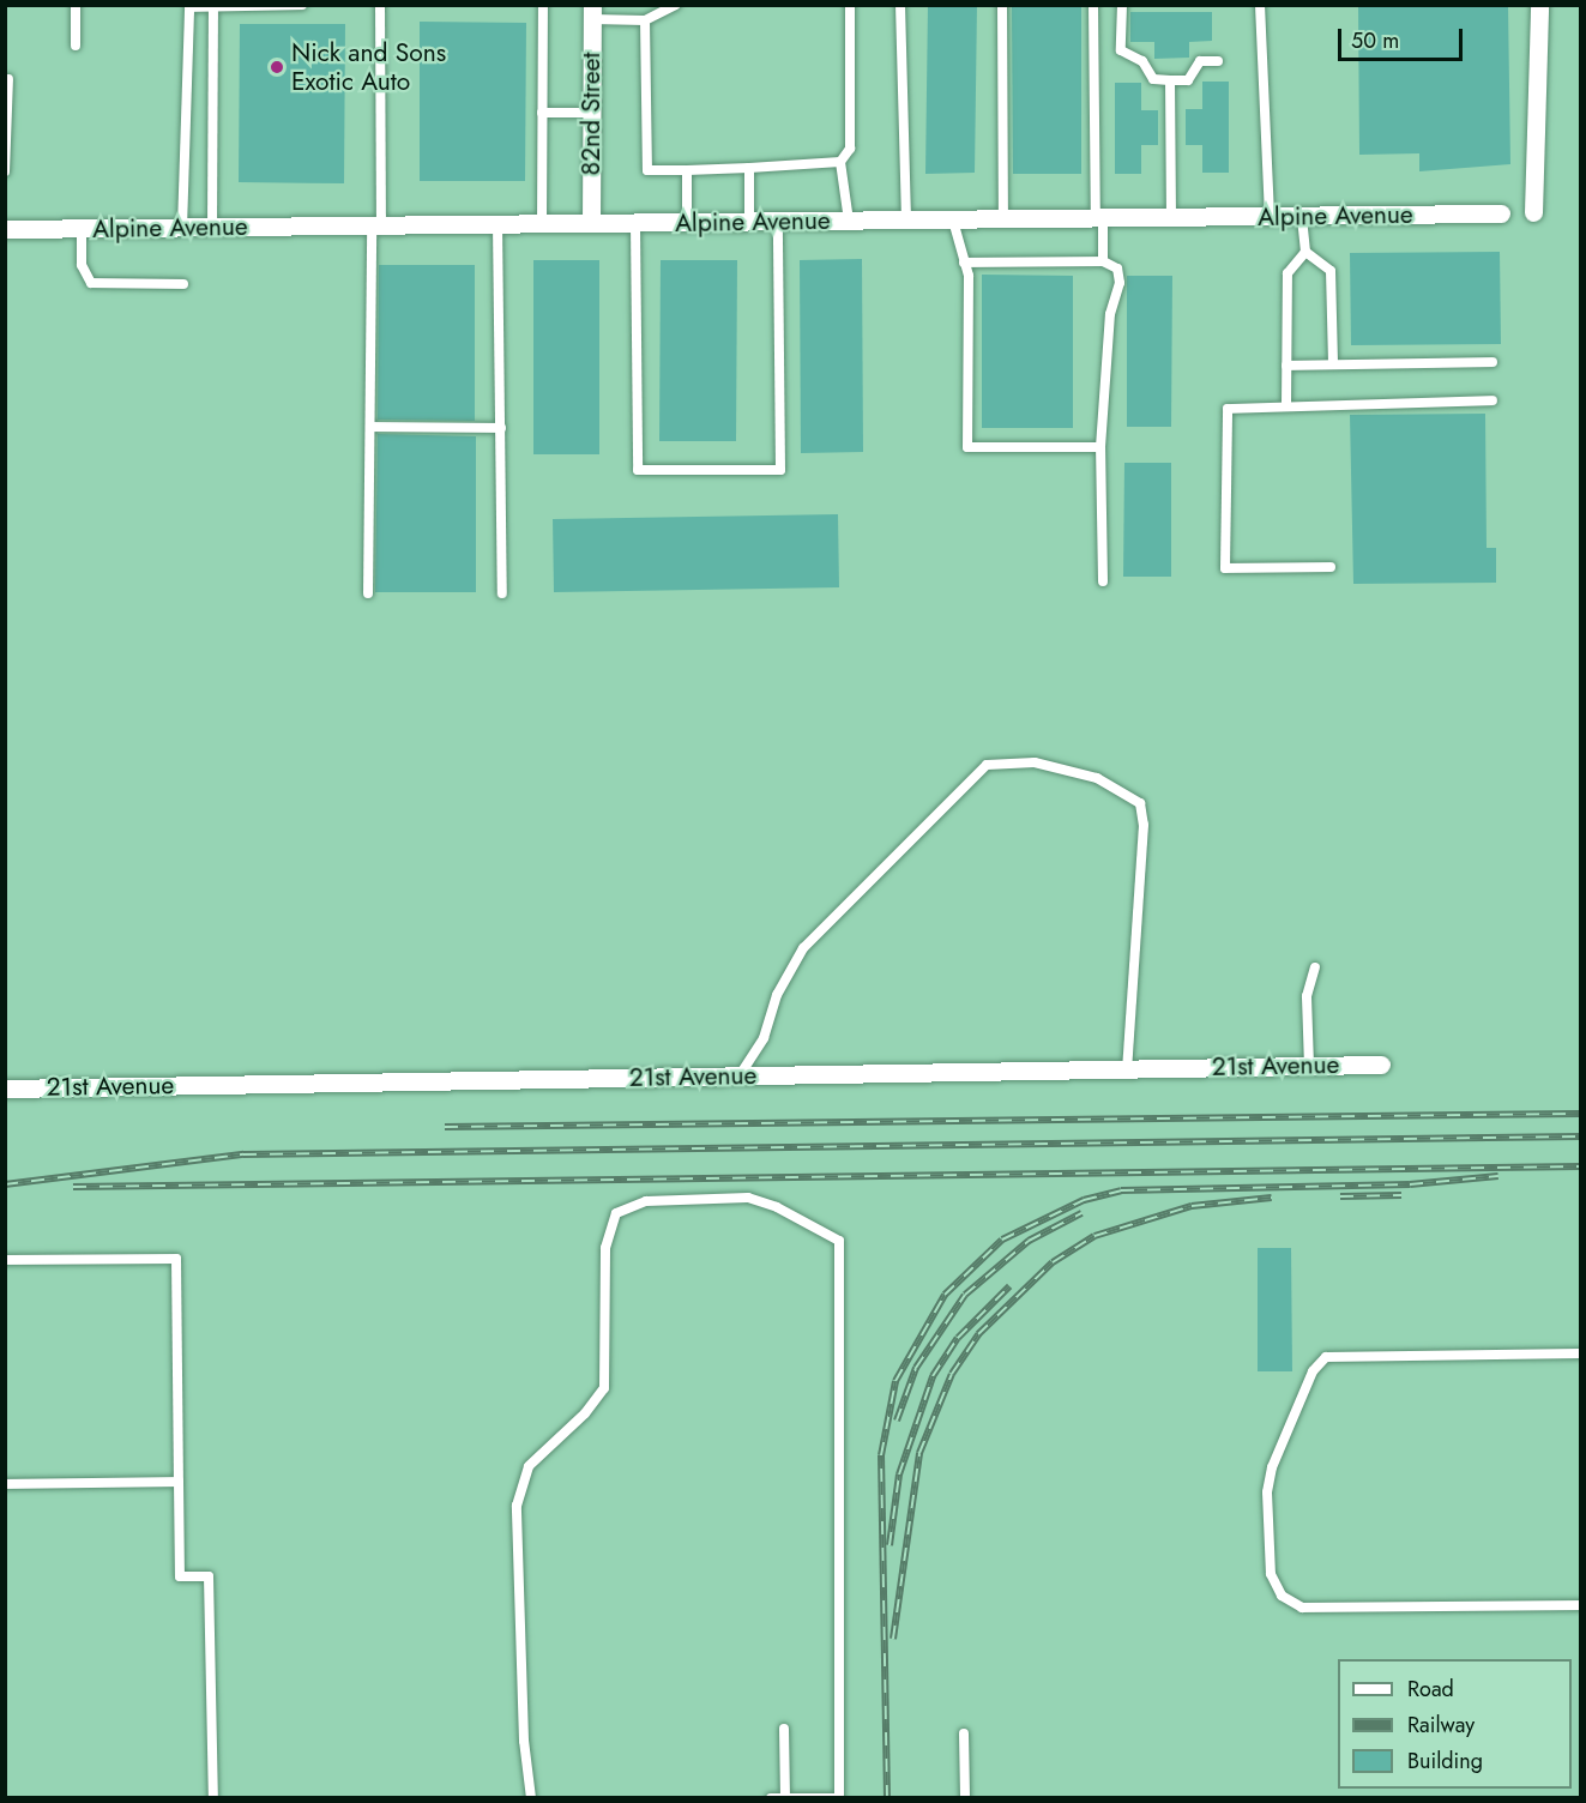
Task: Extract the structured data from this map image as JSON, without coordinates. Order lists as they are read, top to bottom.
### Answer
{
  "streets": {
    "street": ["82nd Street", "Alpine Avenue", "21st Avenue"]
  },
  "crossings": [
    ["82nd Street", "Alpine Avenue"]
  ],
  "places": ["Nick and Sons Exotic Auto"],
  "legend": ["Road", "Railway", "Building"],
  "scale_bar": "50 m"
}
